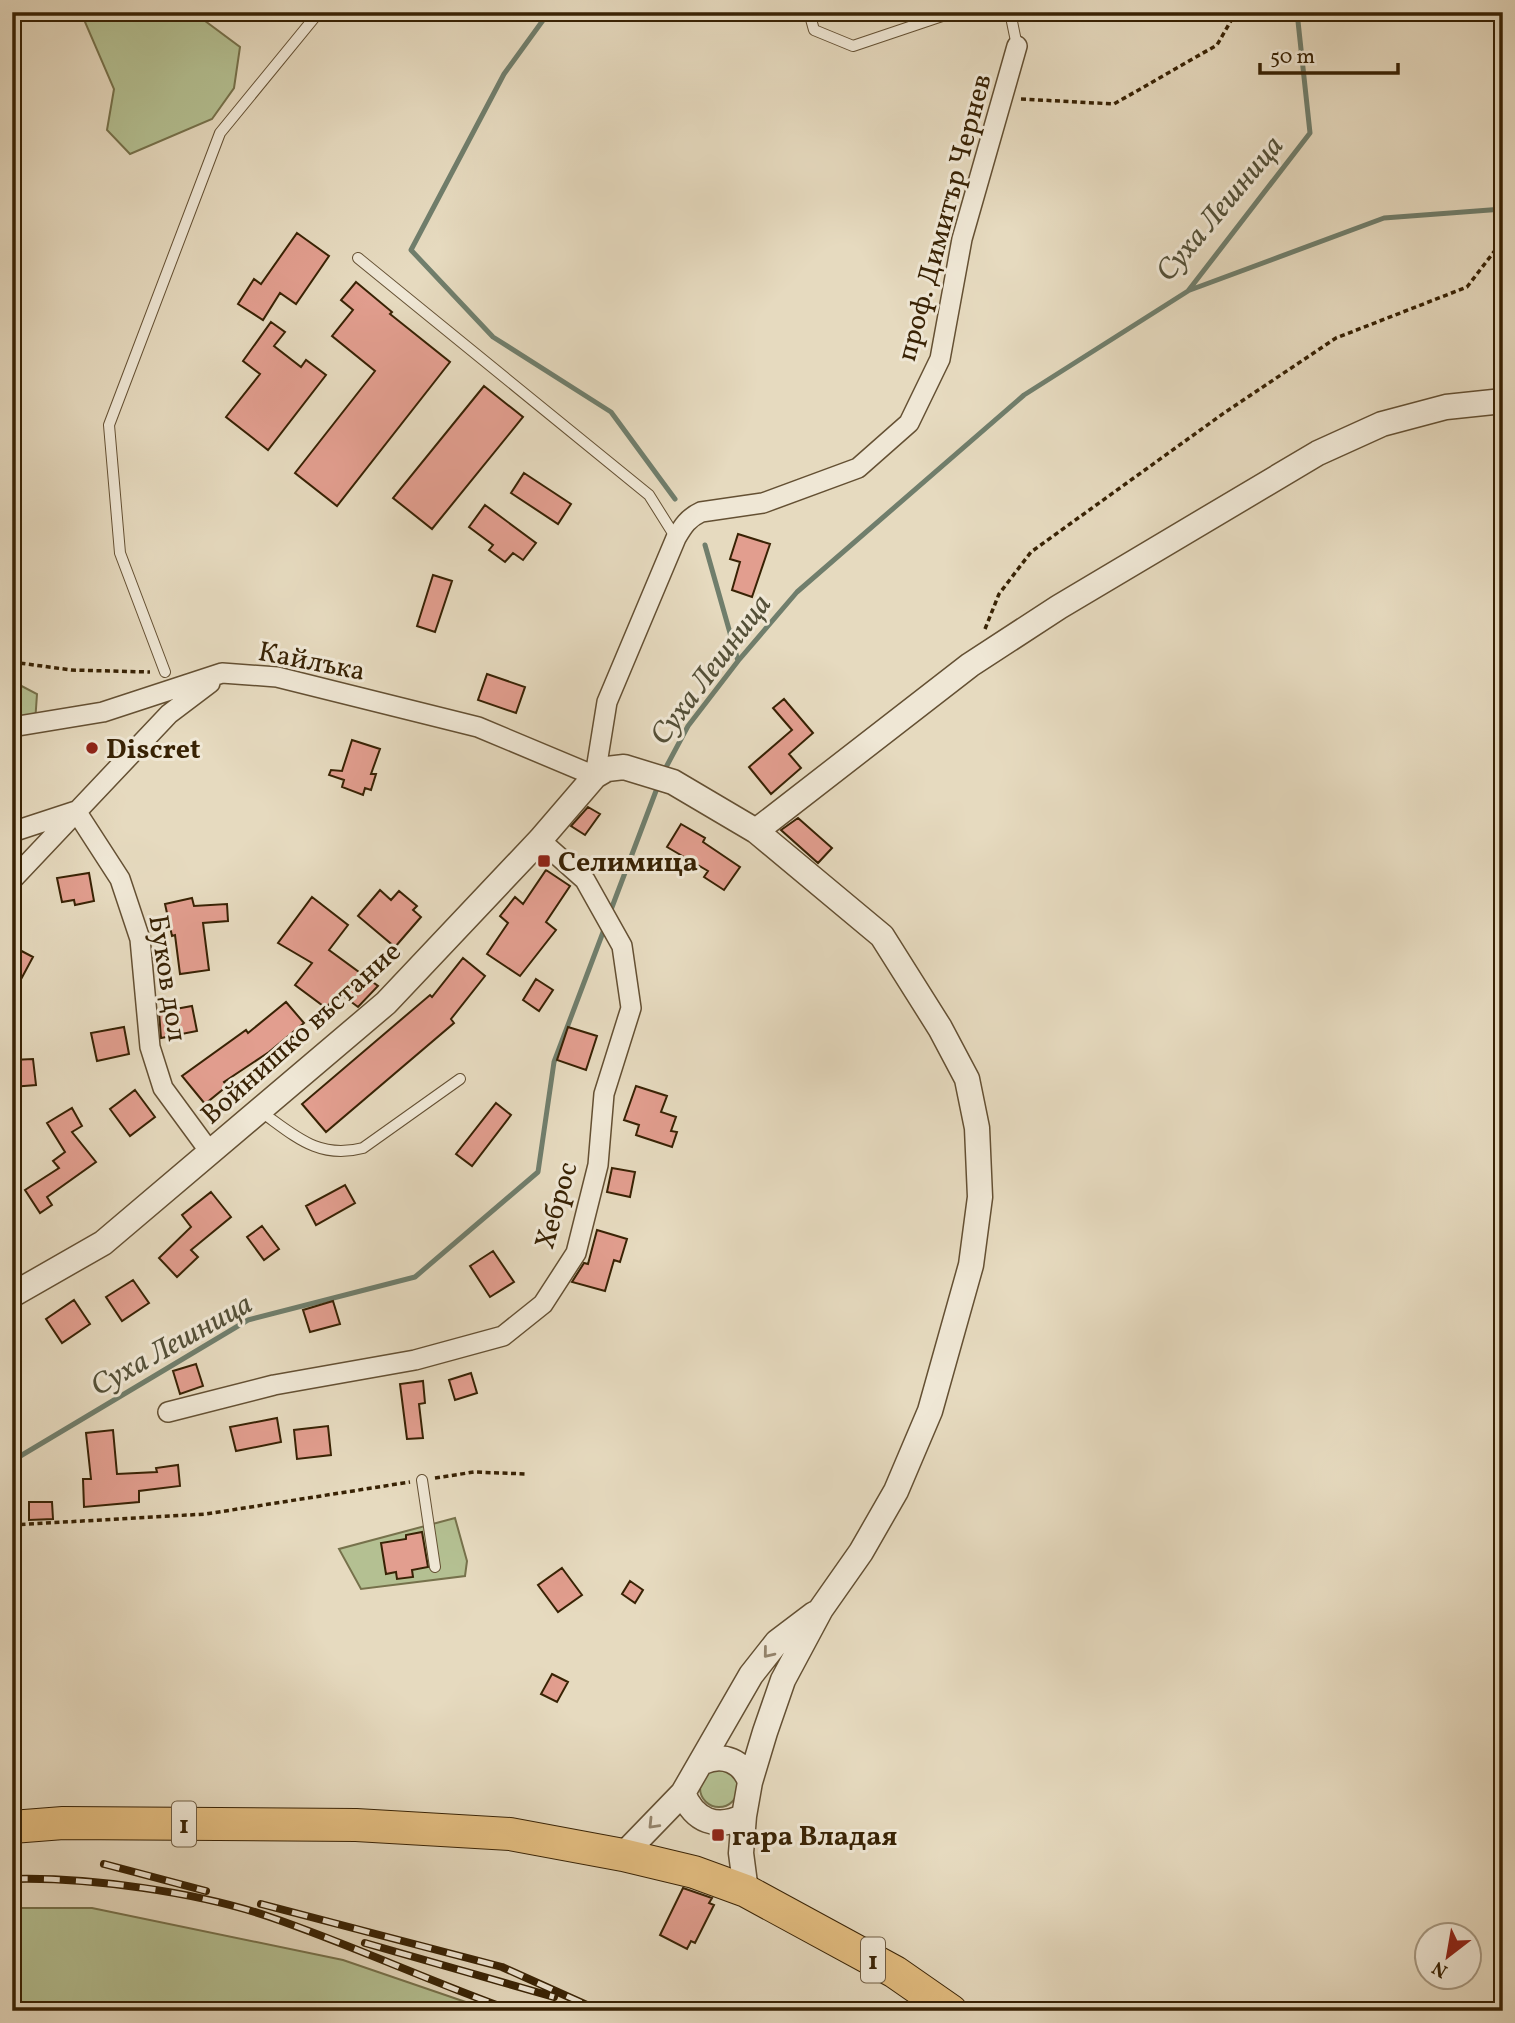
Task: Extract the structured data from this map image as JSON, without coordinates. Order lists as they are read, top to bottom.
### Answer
{
  "streets": {
    "highway": ["1"],
    "street": [
      "проф. Димитър Чернев",
      "Кайлъка",
      "Буков дол",
      "Войнишко въстание",
      "Хеброс"
    ]
  },
  "crossings": [
    ["Кайлъка", "Войнишко въстание"],
    ["Буков дол", "Войнишко въстание"],
    ["Войнишко въстание", "Хеброс"]
  ],
  "water": ["Суха Лешница"],
  "places": {
    "other": ["Discret"],
    "transit": ["Селимица", "гара Владая"]
  },
  "scale_bar": "50 m",
  "north": "bottom left"
}
